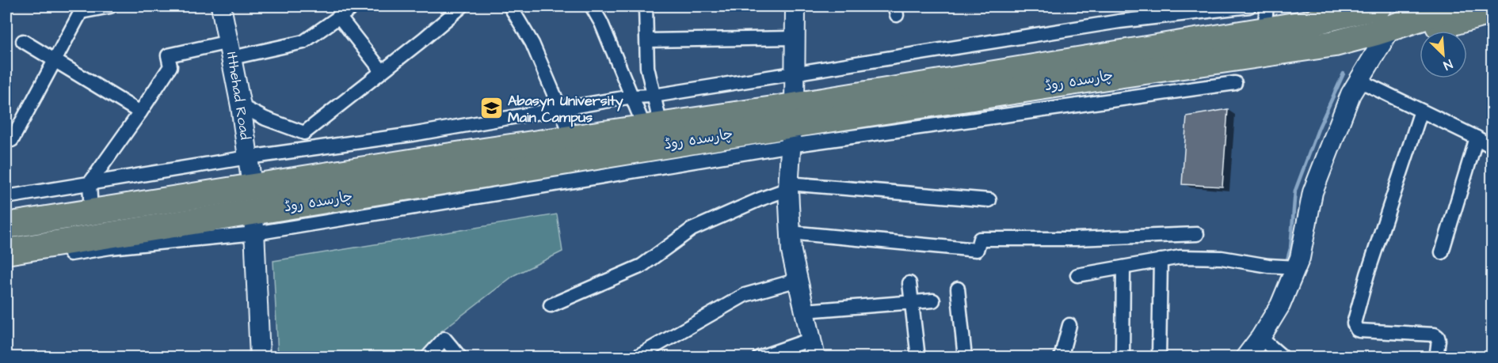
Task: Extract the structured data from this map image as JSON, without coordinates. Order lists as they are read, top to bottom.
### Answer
{
  "streets": {
    "highway": ["چارسدہ روڈ"],
    "street": ["Itthehad Road"]
  },
  "crossings": [
    ["چارسدہ روڈ", "Itthehad Road"]
  ],
  "places": {
    "school or university": ["Abasyn University Main Campus"]
  },
  "north": "bottom right"
}
